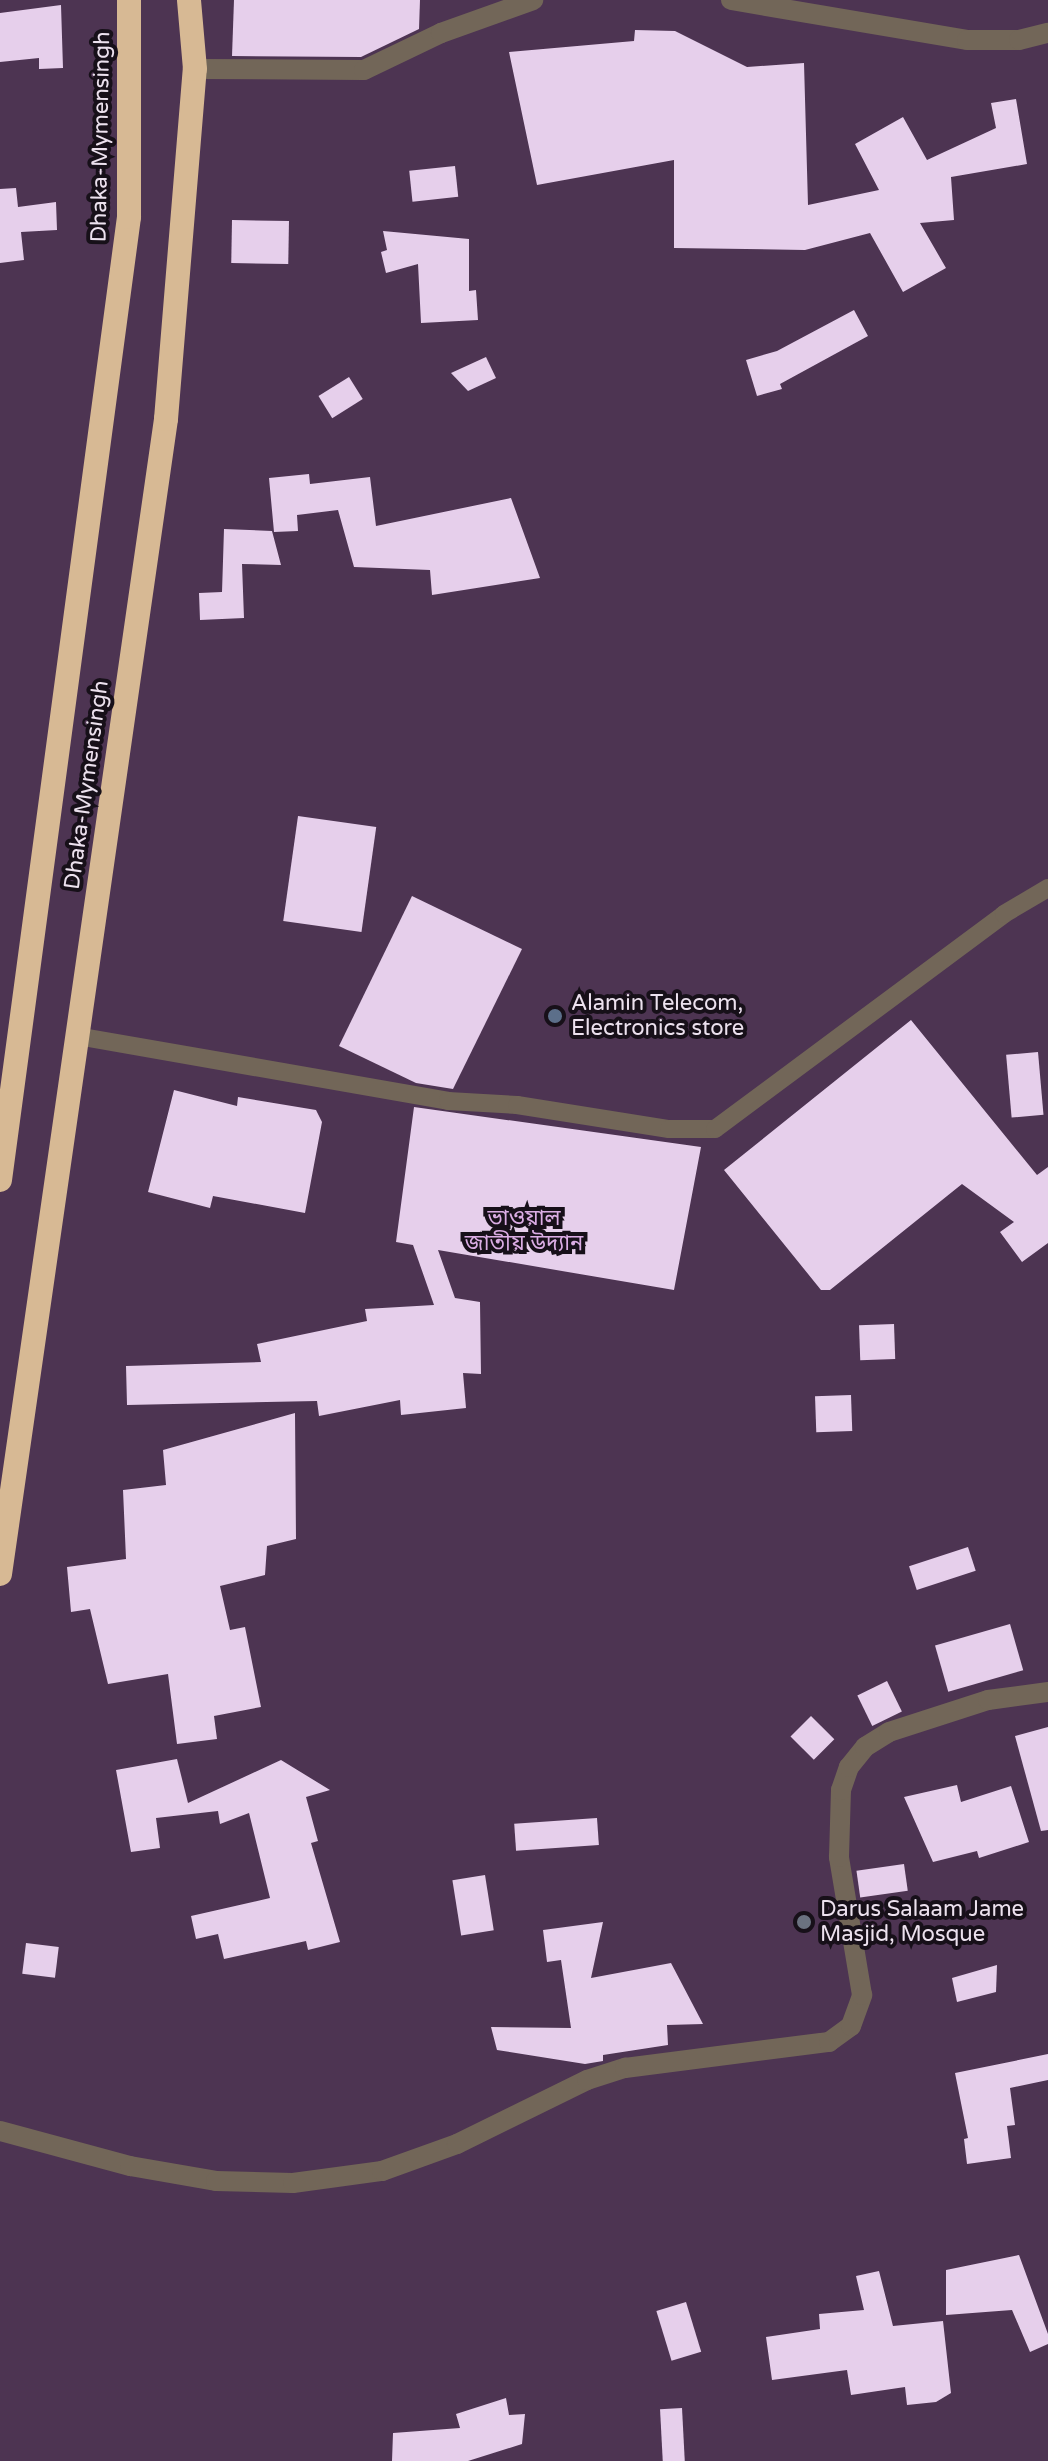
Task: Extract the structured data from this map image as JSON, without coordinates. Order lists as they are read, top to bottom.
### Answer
{
  "streets": {
    "highway": ["Dhaka-Mymensingh"]
  },
  "parks": ["ভাওয়াল জাতীয় উদ্যান"],
  "places": ["Alamin Telecom, Electronics store", "Darus Salaam Jame Masjid, Mosque"]
}
